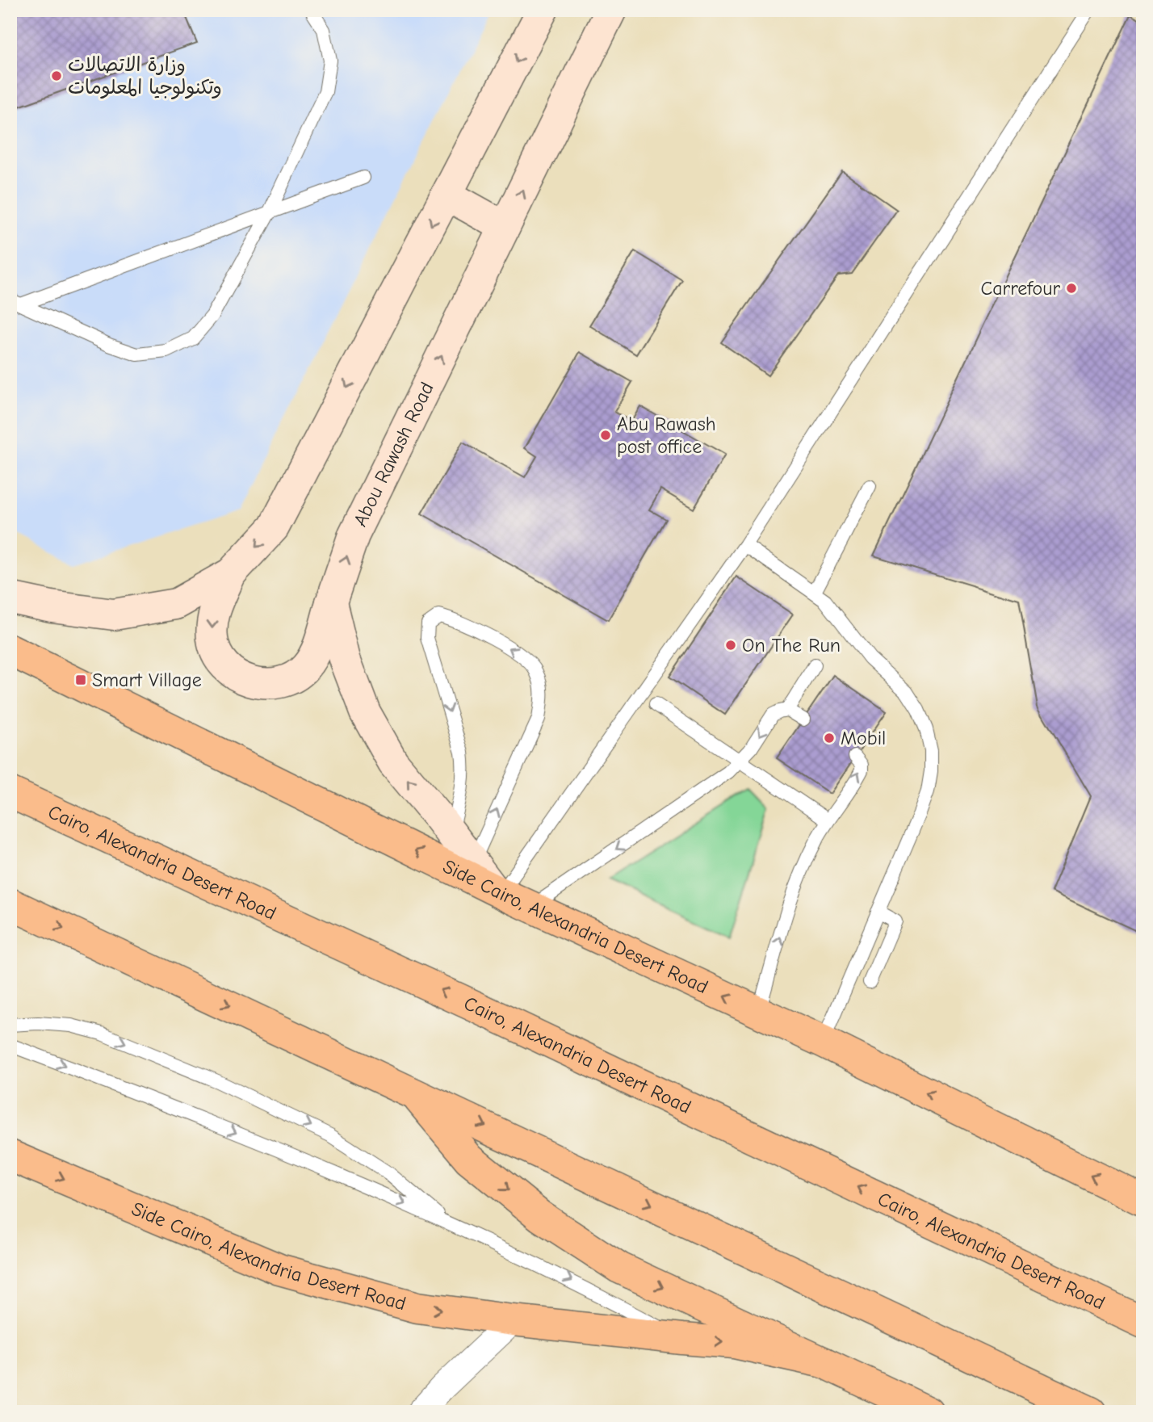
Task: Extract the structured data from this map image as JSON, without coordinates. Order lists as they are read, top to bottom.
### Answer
{
  "streets": {
    "main road": ["Abou Rawash Road", "Cairo, Alexandria Desert Road", "Side Cairo, Alexandria Desert Road"]
  },
  "places": {
    "other": [
      "وزارة الاتصالات وتكنولوجيا المعلومات",
      "Carrefour",
      "Abu Rawash post office",
      "On The Run",
      "Mobil"
    ],
    "transit": ["Smart Village"]
  }
}
